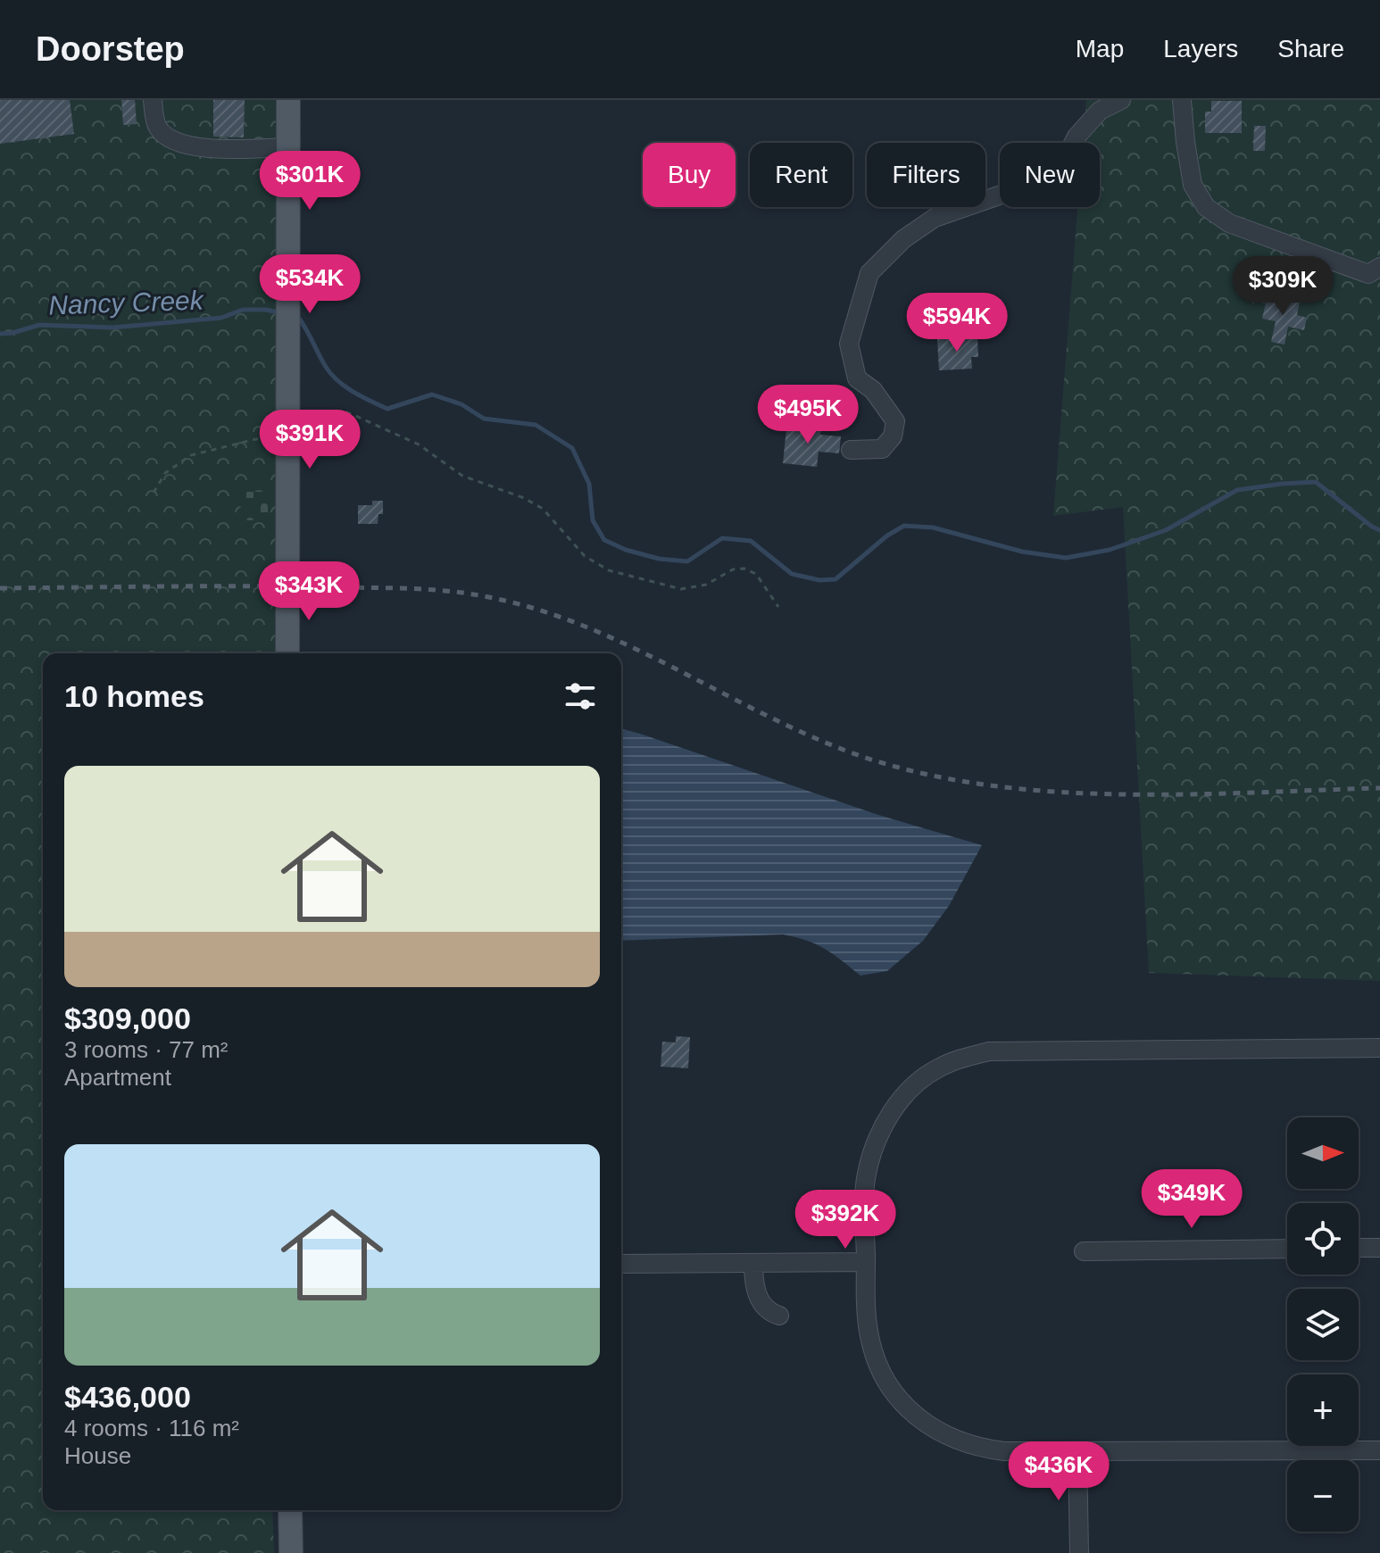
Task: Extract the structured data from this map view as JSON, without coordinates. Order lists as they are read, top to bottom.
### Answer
{
  "water": ["Nancy Creek"],
  "north": "right",
  "page": {
    "header": "Doorstep",
    "nav": ["Map", "Layers", "Share"],
    "chip": [
      "Buy",
      "Rent",
      "Filters",
      "New"
    ],
    "price": [
      "$301K",
      "$534K",
      "$309K",
      "$594K",
      "$495K",
      "$391K",
      "$343K",
      "$349K",
      "$392K",
      "$436K"
    ],
    "heading": "10 homes",
    "list": [
      {
        "name": "$309,000",
        "note": "3 rooms · 77 m² · Apartment"
      },
      {
        "name": "$436,000",
        "note": "4 rooms · 116 m² · House"
      }
    ],
    "map_buttons": ["+", "−"]
  }
}
